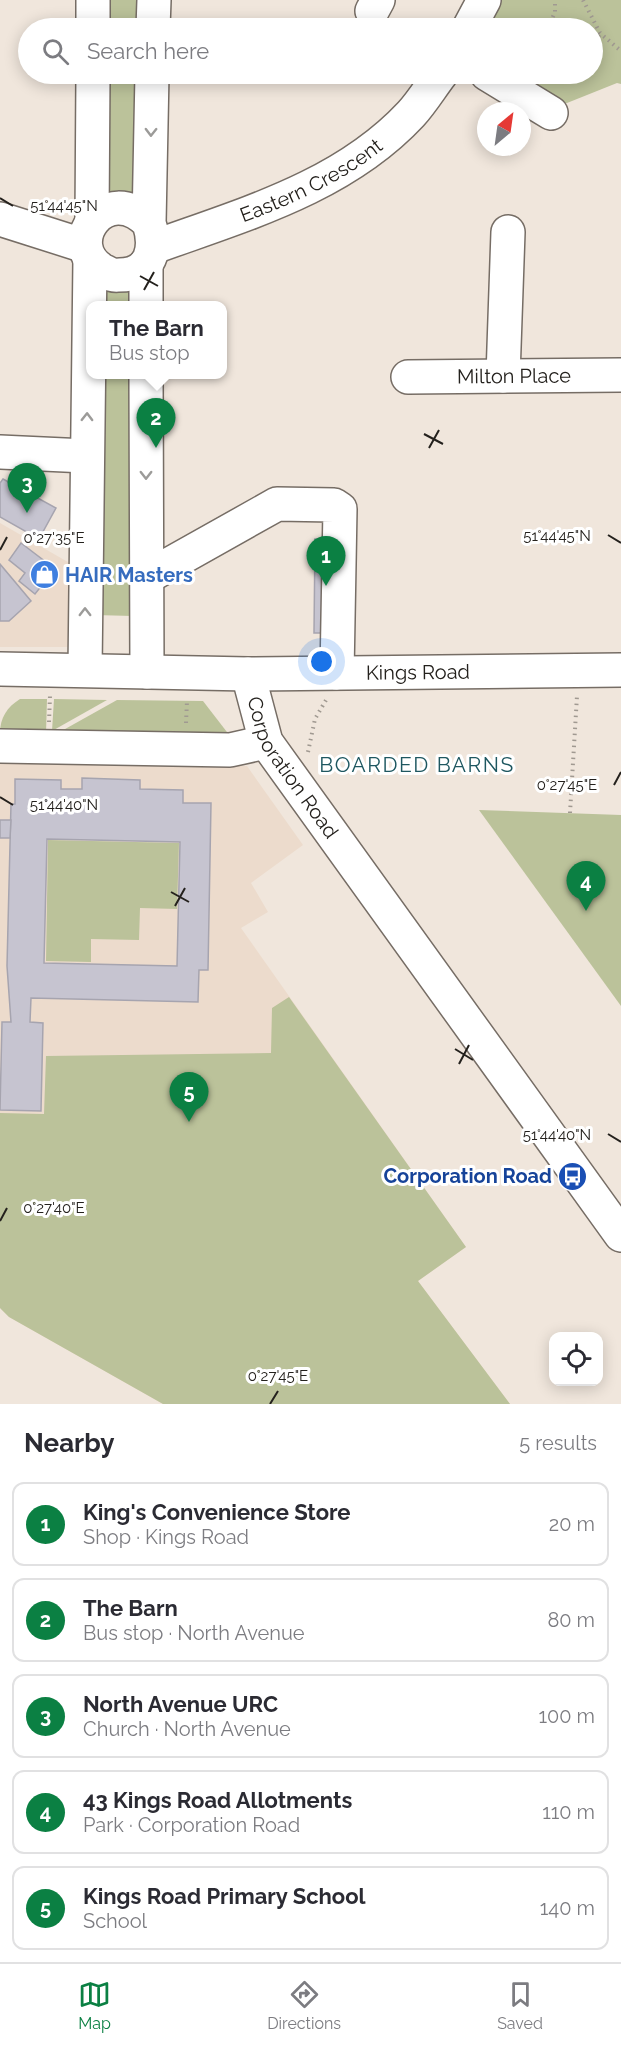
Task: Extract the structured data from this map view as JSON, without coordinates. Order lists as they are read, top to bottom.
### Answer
{
  "streets": {
    "street": [
      "Eastern Crescent",
      "Milton Place",
      "Kings Road",
      "Corporation Road"
    ]
  },
  "crossings": [
    ["Kings Road", "Corporation Road"]
  ],
  "districts": ["BOARDED BARNS"],
  "places": {
    "shop": ["HAIR Masters"],
    "bus stop": ["Corporation Road"]
  },
  "north": "top right",
  "page": {
    "search": "Search here",
    "popup": ["The Barn", "Bus stop"],
    "pins": [
      "2",
      "3",
      "1",
      "4",
      "5"
    ],
    "heading": ["Nearby", "5 results"],
    "list": [
      {
        "mark": "1",
        "name": "King's Convenience Store",
        "note": "Shop · Kings Road",
        "value": "20 m"
      },
      {
        "mark": "2",
        "name": "The Barn",
        "note": "Bus stop · North Avenue",
        "value": "80 m"
      },
      {
        "mark": "3",
        "name": "North Avenue URC",
        "note": "Church · North Avenue",
        "value": "100 m"
      },
      {
        "mark": "4",
        "name": "43 Kings Road Allotments",
        "note": "Park · Corporation Road",
        "value": "110 m"
      },
      {
        "mark": "5",
        "name": "Kings Road Primary School",
        "note": "School",
        "value": "140 m"
      }
    ],
    "nav": ["Map", "Directions", "Saved"]
  },
  "coordinates": [
    "51°44'45\"N",
    "0°27'35\"E",
    "0°27'45\"E",
    "51°44'40\"N",
    "0°27'40\"E"
  ]
}
